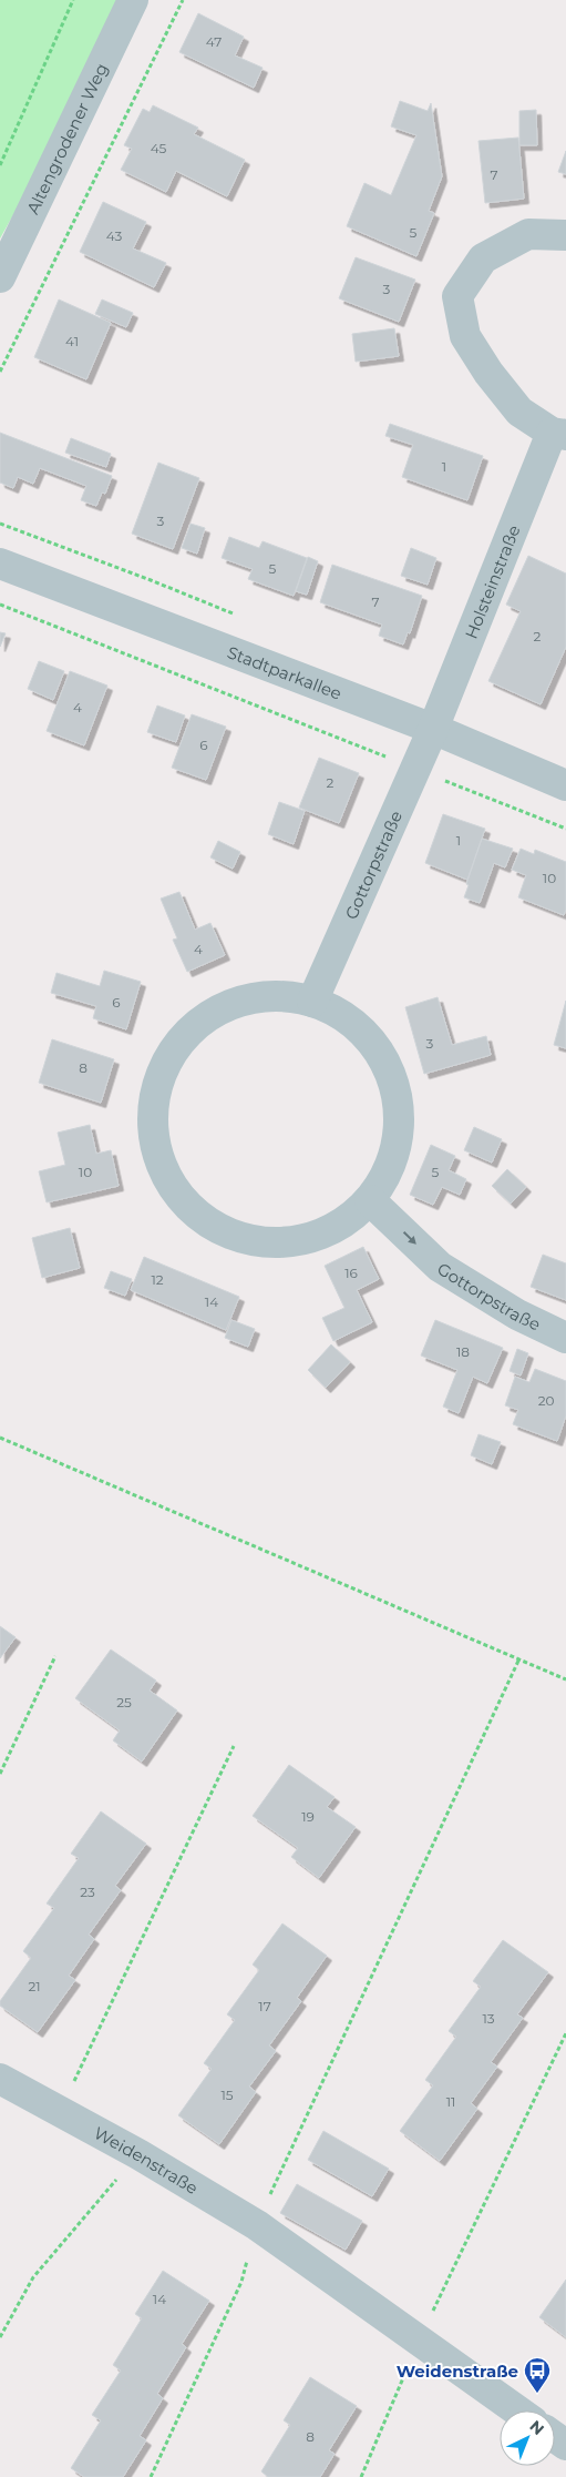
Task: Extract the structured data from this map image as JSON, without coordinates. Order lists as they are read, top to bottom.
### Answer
{
  "streets": {
    "street": [
      "Altengrodener Weg",
      "Holsteinstraße",
      "Stadtparkallee",
      "Gottorpstraße",
      "Weidenstraße"
    ]
  },
  "crossings": [
    ["Holsteinstraße", "Stadtparkallee"],
    ["Holsteinstraße", "Gottorpstraße"],
    ["Stadtparkallee", "Gottorpstraße"]
  ],
  "one_way": ["Gottorpstraße"],
  "places": {
    "bus stop": ["Weidenstraße"]
  },
  "house_numbers": [
    "47",
    "45",
    "7",
    "5",
    "43",
    "3",
    "41",
    "1",
    "3",
    "5",
    "7",
    "2",
    "4",
    "6",
    "2",
    "1",
    "10",
    "4",
    "6",
    "3",
    "8",
    "10",
    "5",
    "16",
    "12",
    "14",
    "18",
    "20",
    "25",
    "19",
    "23",
    "21",
    "17",
    "13",
    "15",
    "11",
    "14",
    "8"
  ],
  "north": "top right"
}
